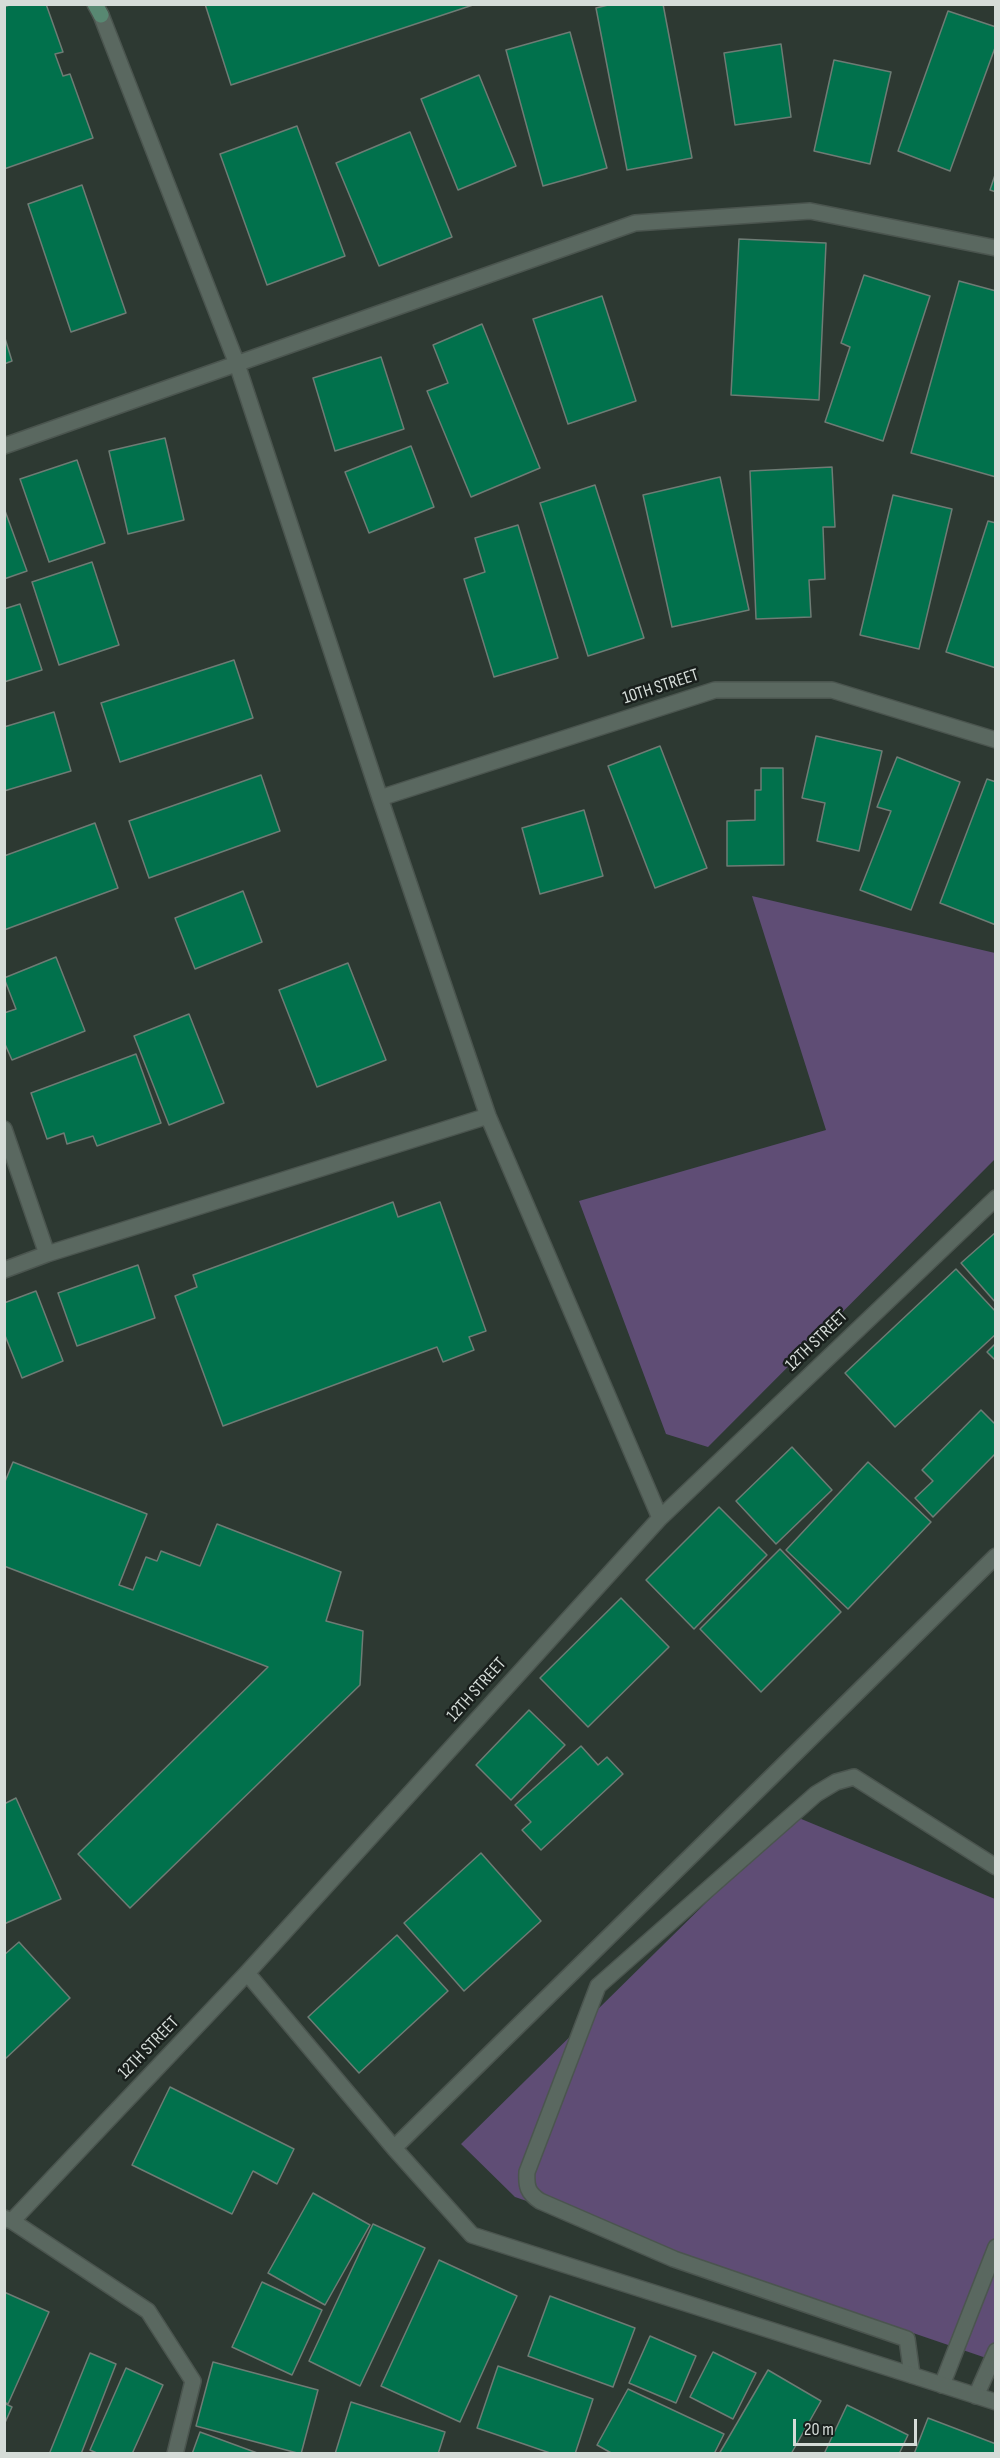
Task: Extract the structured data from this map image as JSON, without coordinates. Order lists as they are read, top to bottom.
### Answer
{
  "streets": {
    "street": ["10TH STREET", "12TH STREET"]
  },
  "scale_bar": "20 m"
}
